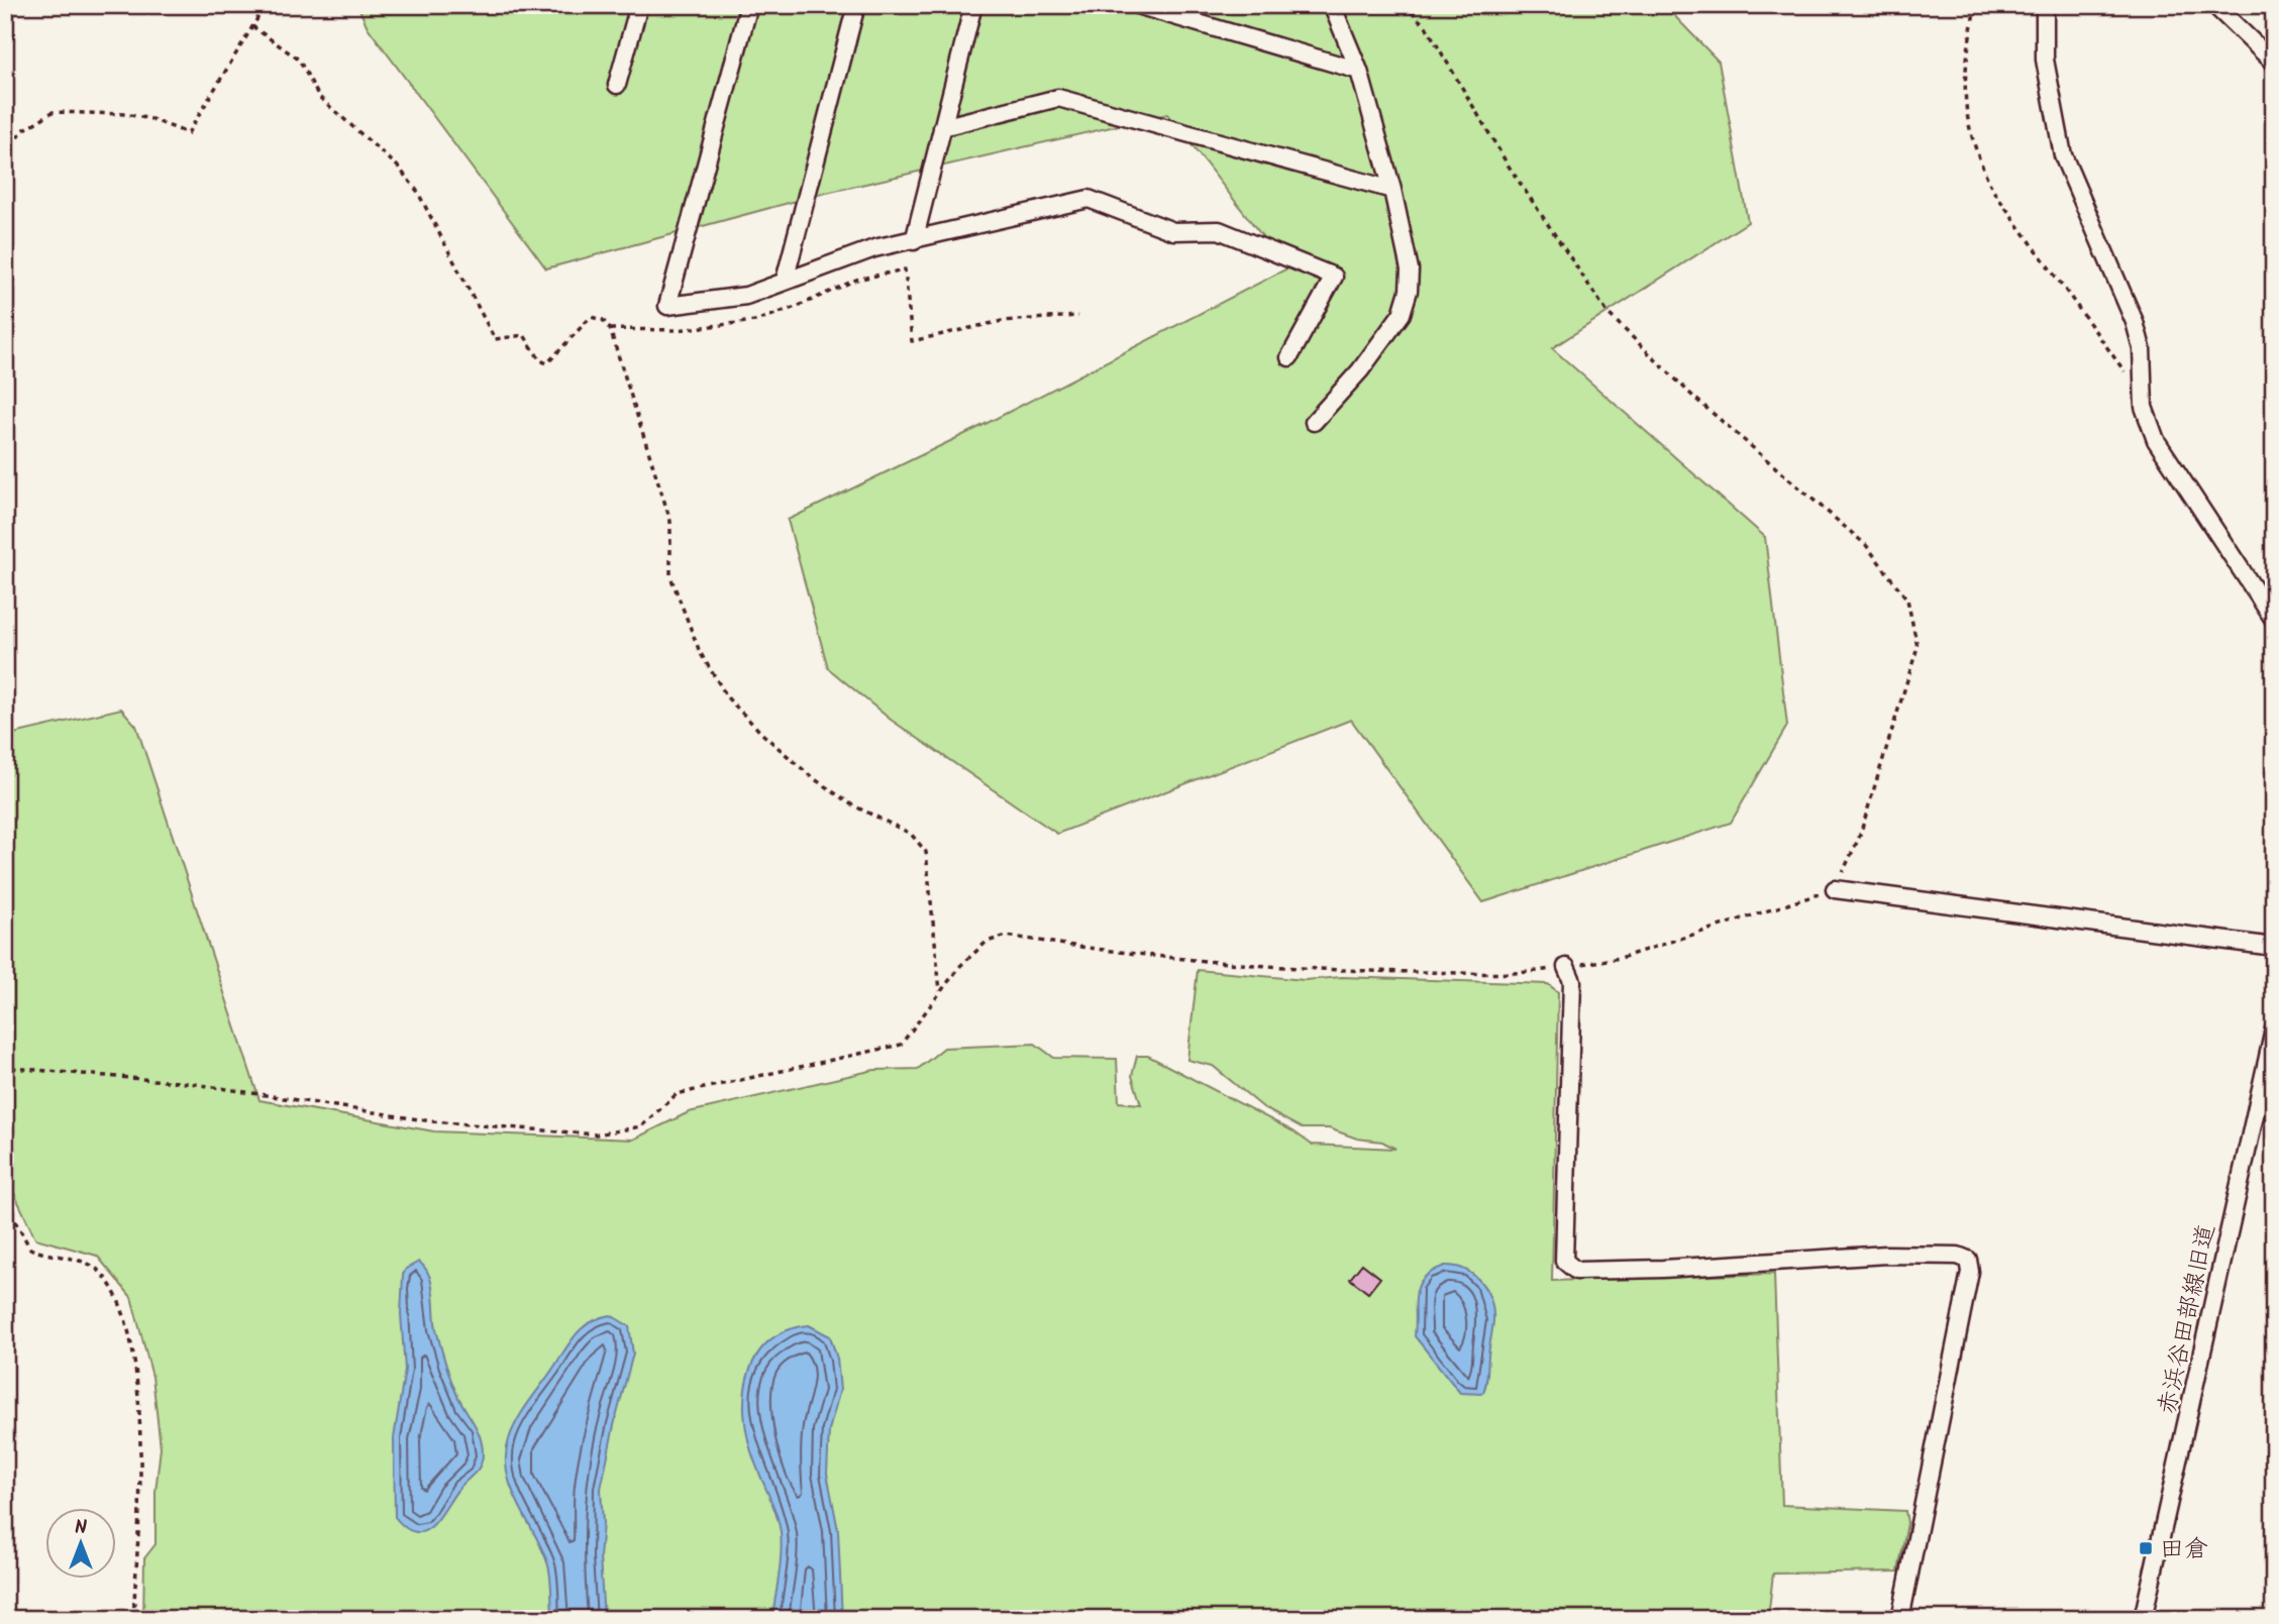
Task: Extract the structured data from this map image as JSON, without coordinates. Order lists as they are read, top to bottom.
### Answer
{
  "streets": {
    "street": ["赤浜谷田部線旧道"]
  },
  "places": {
    "transit": ["田倉"]
  },
  "north": "top"
}
